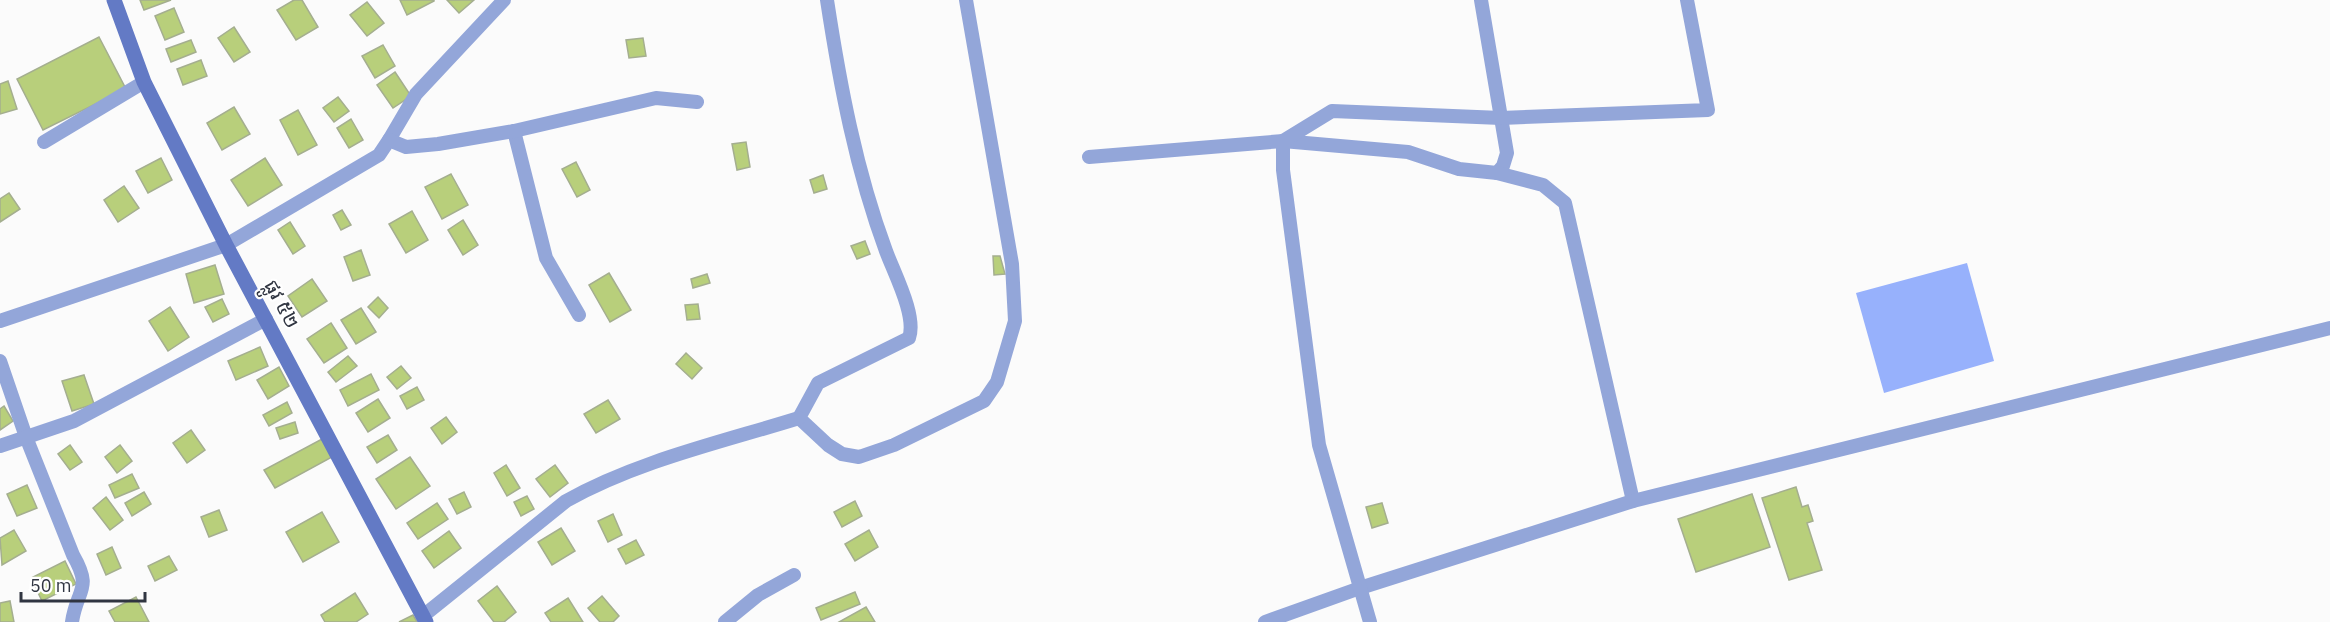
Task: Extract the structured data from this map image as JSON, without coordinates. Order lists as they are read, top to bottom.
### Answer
{
  "streets": {
    "street": ["ផ្លូវ ៥២"]
  },
  "scale_bar": "50 m"
}
